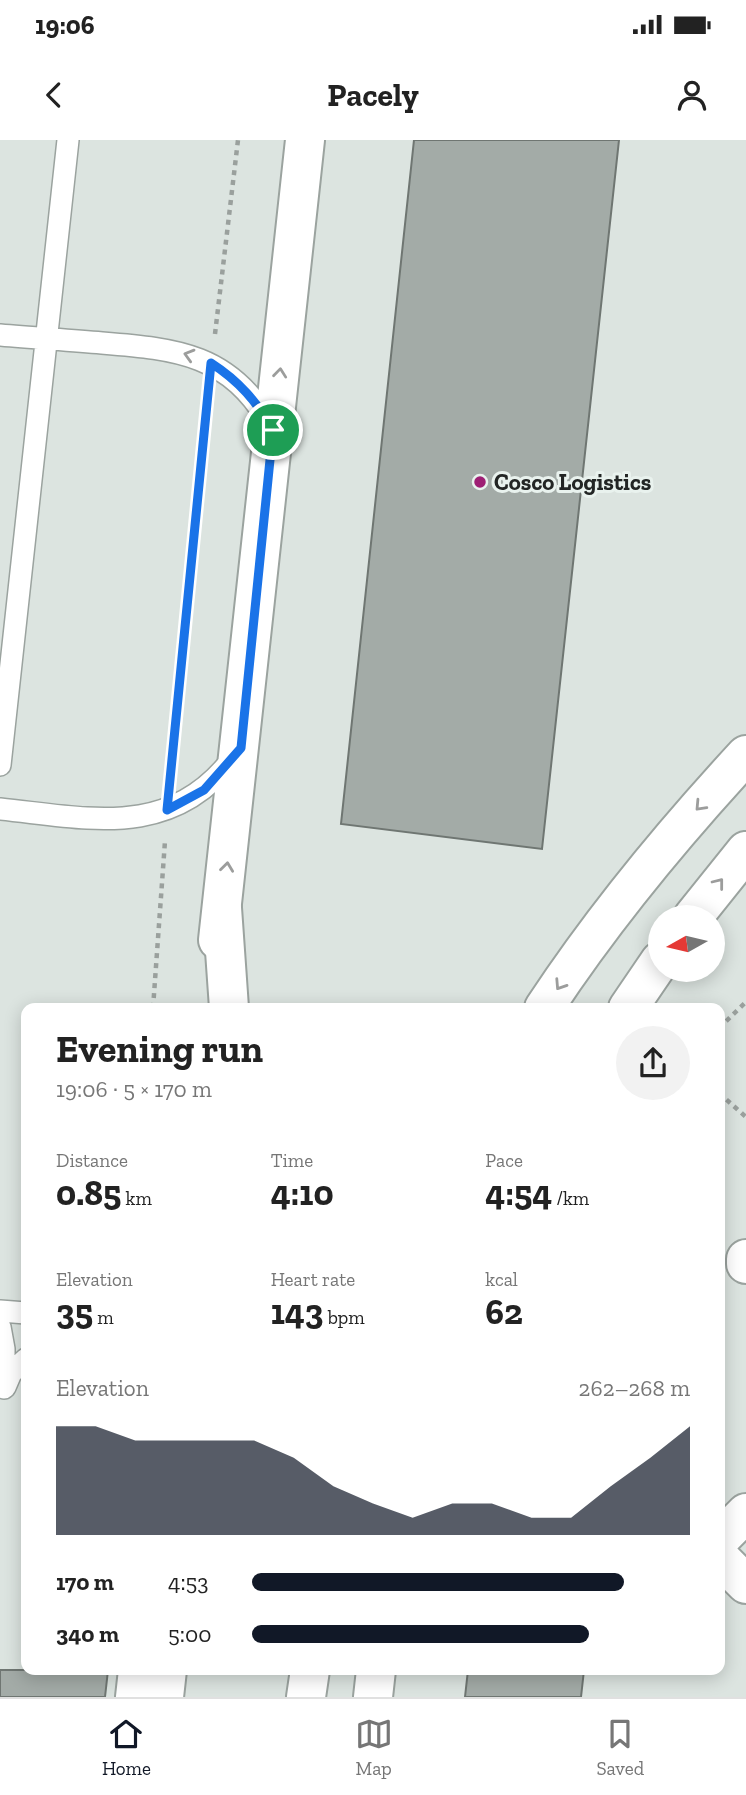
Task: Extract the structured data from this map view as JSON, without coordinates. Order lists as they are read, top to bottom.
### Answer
{
  "places": ["Cosco Logistics"],
  "north": "left",
  "page": {
    "status": "19:06",
    "header": "Pacely",
    "heading": ["Evening run", "19:06 · 5 × 170 m"],
    "stats": [
      ["Distance", "0.85 km"],
      ["Time", "4:10"],
      ["Pace", "4:54 /km"],
      ["Elevation", "35 m"],
      ["Heart rate", "143 bpm"],
      ["kcal", "62"]
    ],
    "chart": ["Elevation", "262–268 m"],
    "list": [
      {
        "name": "170 m",
        "note": "4:53"
      },
      {
        "name": "340 m",
        "note": "5:00"
      }
    ],
    "tabs": ["Home", "Map", "Saved"]
  }
}
